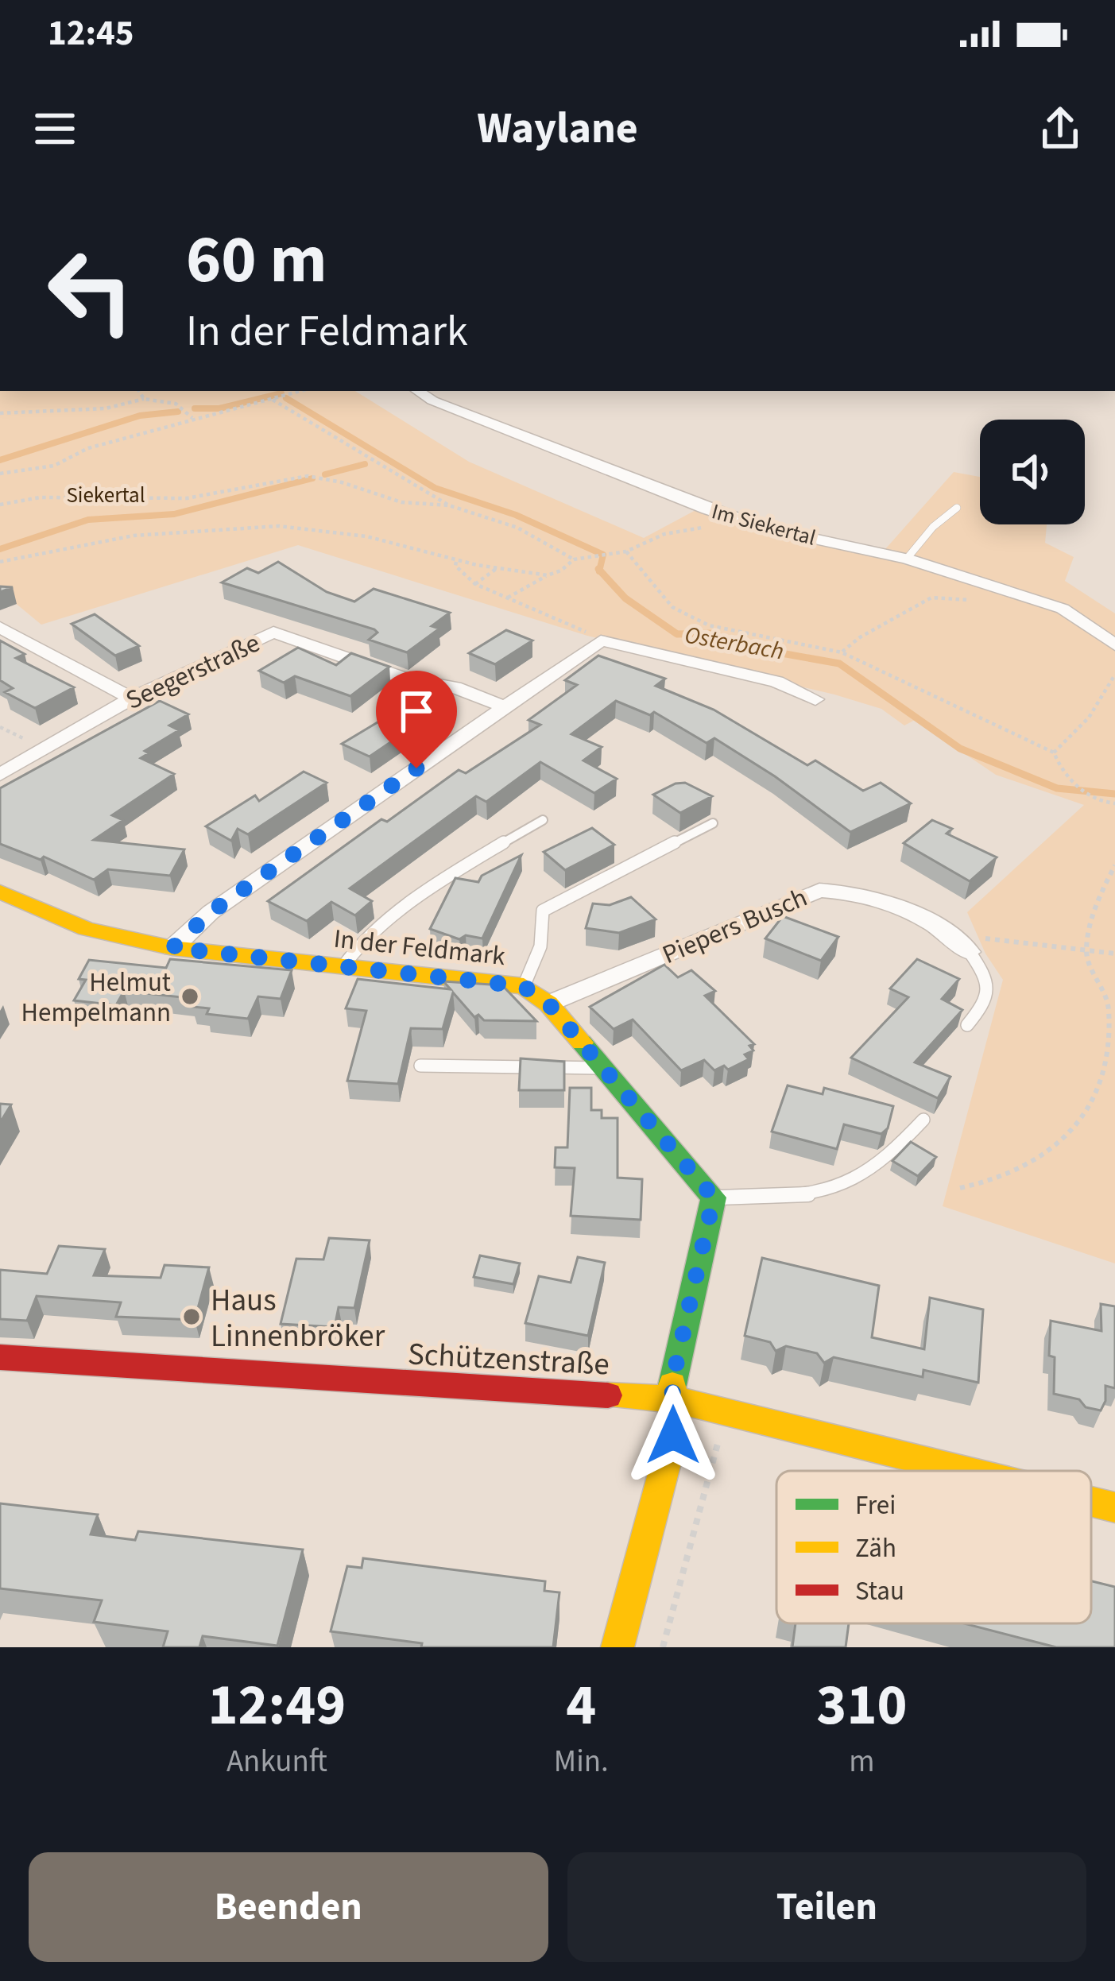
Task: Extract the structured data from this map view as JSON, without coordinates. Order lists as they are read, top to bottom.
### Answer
{
  "streets": {
    "street": [
      "Im Siekertal",
      "Seegerstraße",
      "Piepers Busch",
      "In der Feldmark",
      "Schützenstraße"
    ]
  },
  "crossings": [
    ["Piepers Busch", "In der Feldmark"]
  ],
  "water": ["Osterbach"],
  "parks": ["Siekertal"],
  "places": ["Helmut Hempelmann", "Haus Linnenbröker"],
  "legend": ["Frei", "Zäh", "Stau"],
  "page": {
    "status": "12:45",
    "header": "Waylane",
    "turn": ["60 m", "In der Feldmark"],
    "eta": [
      "12:49",
      "Ankunft",
      "4",
      "Min.",
      "310",
      "m"
    ],
    "buttons": ["Beenden", "Teilen"]
  }
}
